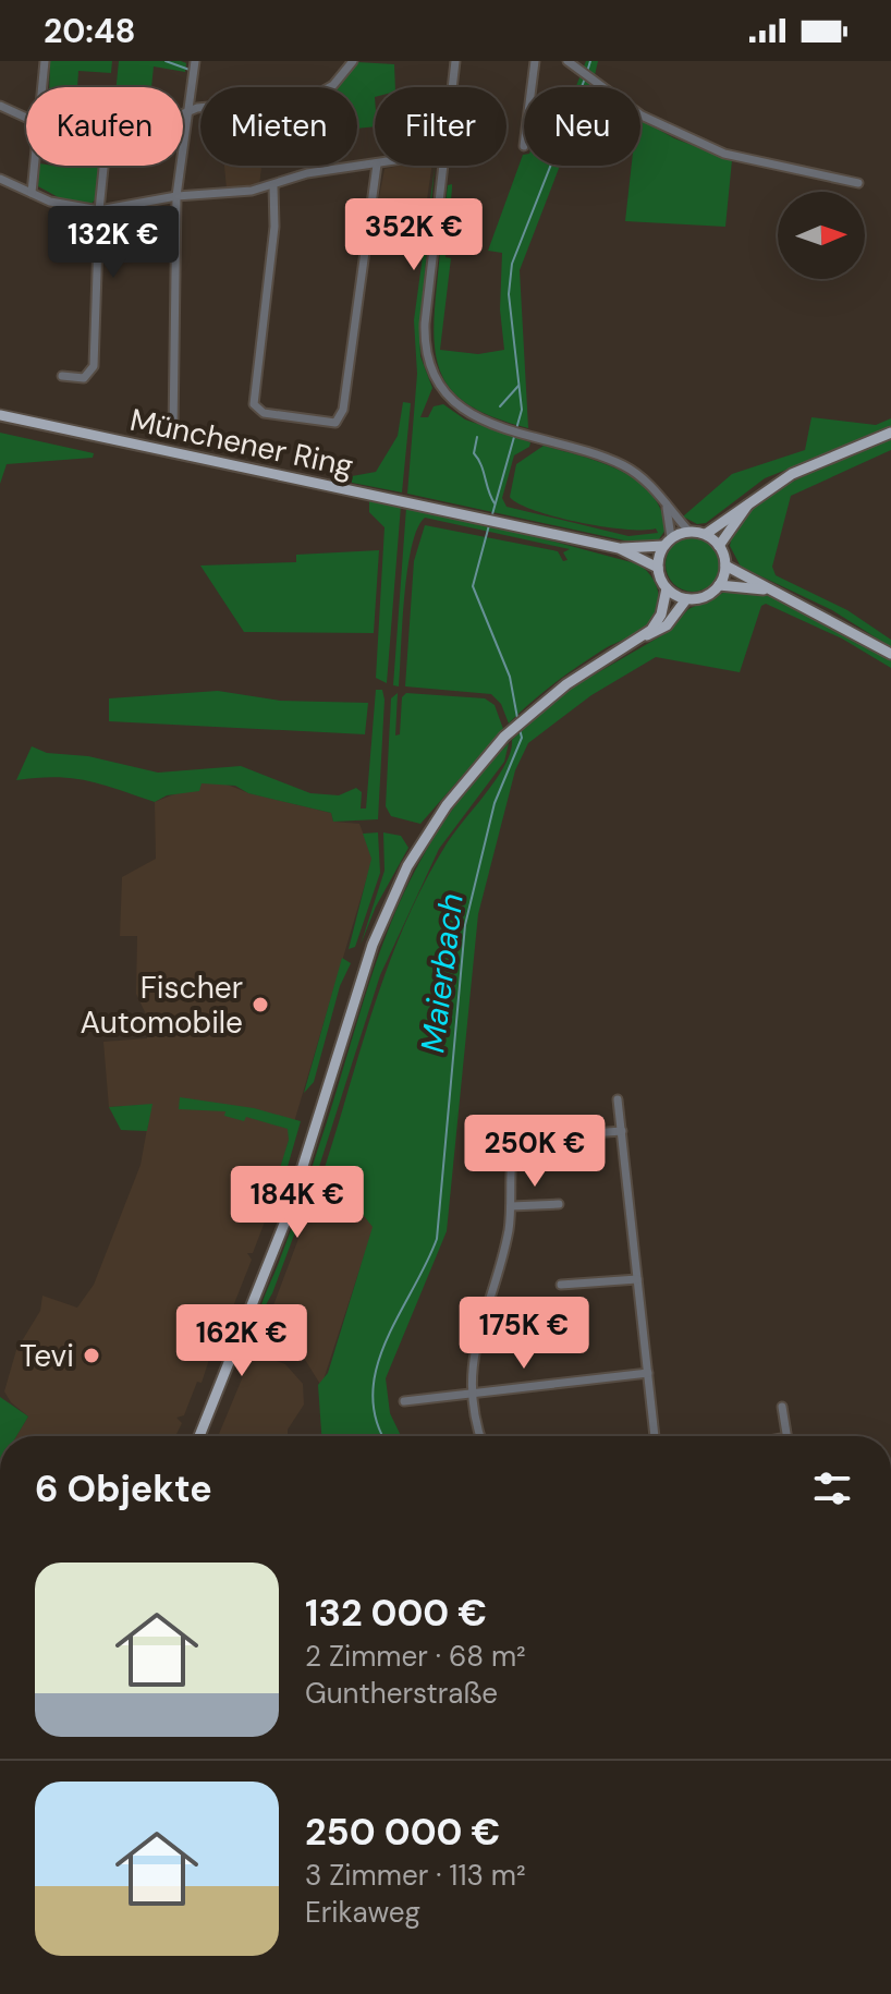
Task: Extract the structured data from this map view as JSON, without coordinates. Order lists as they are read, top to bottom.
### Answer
{
  "streets": {
    "main road": ["Münchener Ring"]
  },
  "water": ["Maierbach"],
  "places": ["Fischer Automobile", "Tevi"],
  "north": "right",
  "page": {
    "status": "20:48",
    "chip": [
      "Kaufen",
      "Mieten",
      "Filter",
      "Neu"
    ],
    "price": [
      "352K €",
      "132K €",
      "250K €",
      "184K €",
      "175K €",
      "162K €"
    ],
    "heading": "6 Objekte",
    "list": [
      {
        "name": "132 000 €",
        "note": "2 Zimmer · 68 m² · Guntherstraße"
      },
      {
        "name": "250 000 €",
        "note": "3 Zimmer · 113 m² · Erikaweg"
      }
    ]
  }
}
